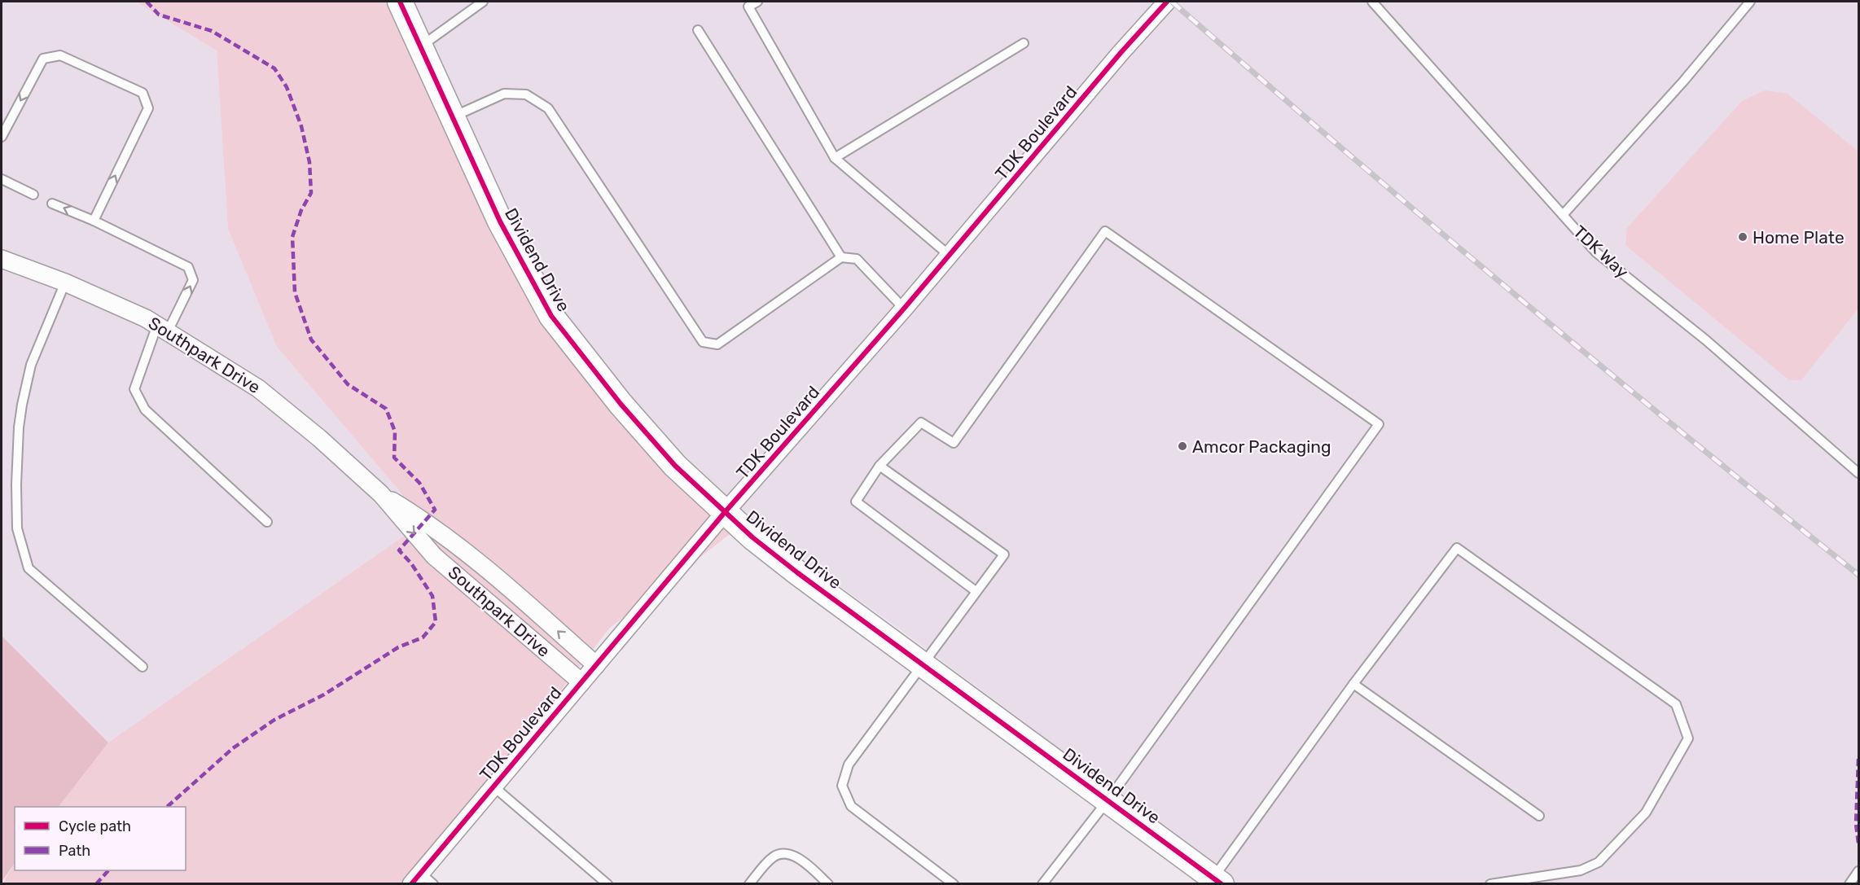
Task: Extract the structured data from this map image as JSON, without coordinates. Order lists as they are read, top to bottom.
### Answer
{
  "streets": {
    "street": ["TDK Boulevard", "Dividend Drive", "Southpark Drive"],
    "lane": ["TDK Way"]
  },
  "crossings": [
    ["TDK Boulevard", "Dividend Drive"],
    ["TDK Boulevard", "Southpark Drive"]
  ],
  "places": ["Home Plate", "Amcor Packaging"],
  "legend": ["Cycle path", "Path"]
}
